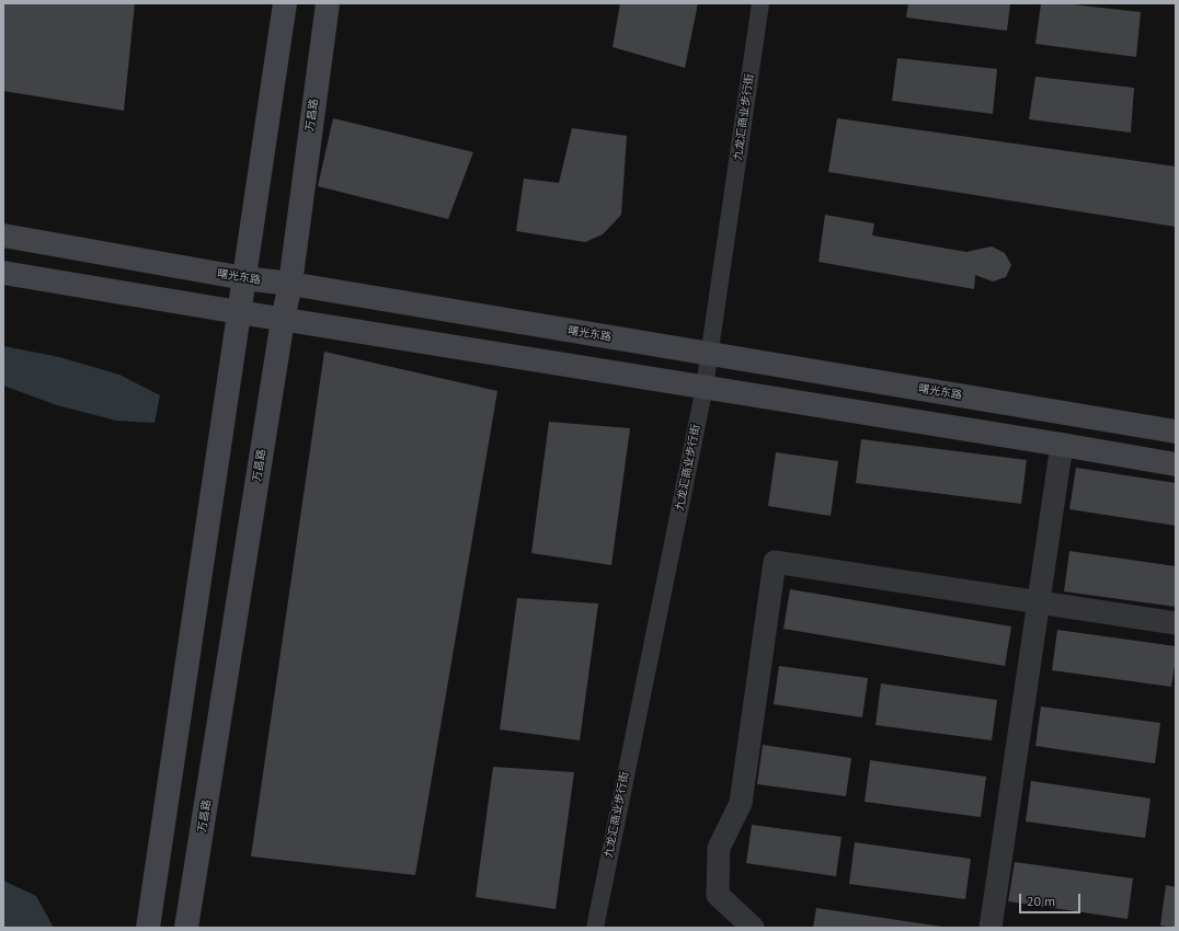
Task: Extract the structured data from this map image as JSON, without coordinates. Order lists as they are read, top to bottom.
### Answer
{
  "streets": {
    "main road": ["万昌路", "曙光东路"],
    "street": ["九龙汇商业步行街"]
  },
  "crossings": [
    ["万昌路", "曙光东路"],
    ["九龙汇商业步行街", "曙光东路"]
  ],
  "scale_bar": "20 m"
}
